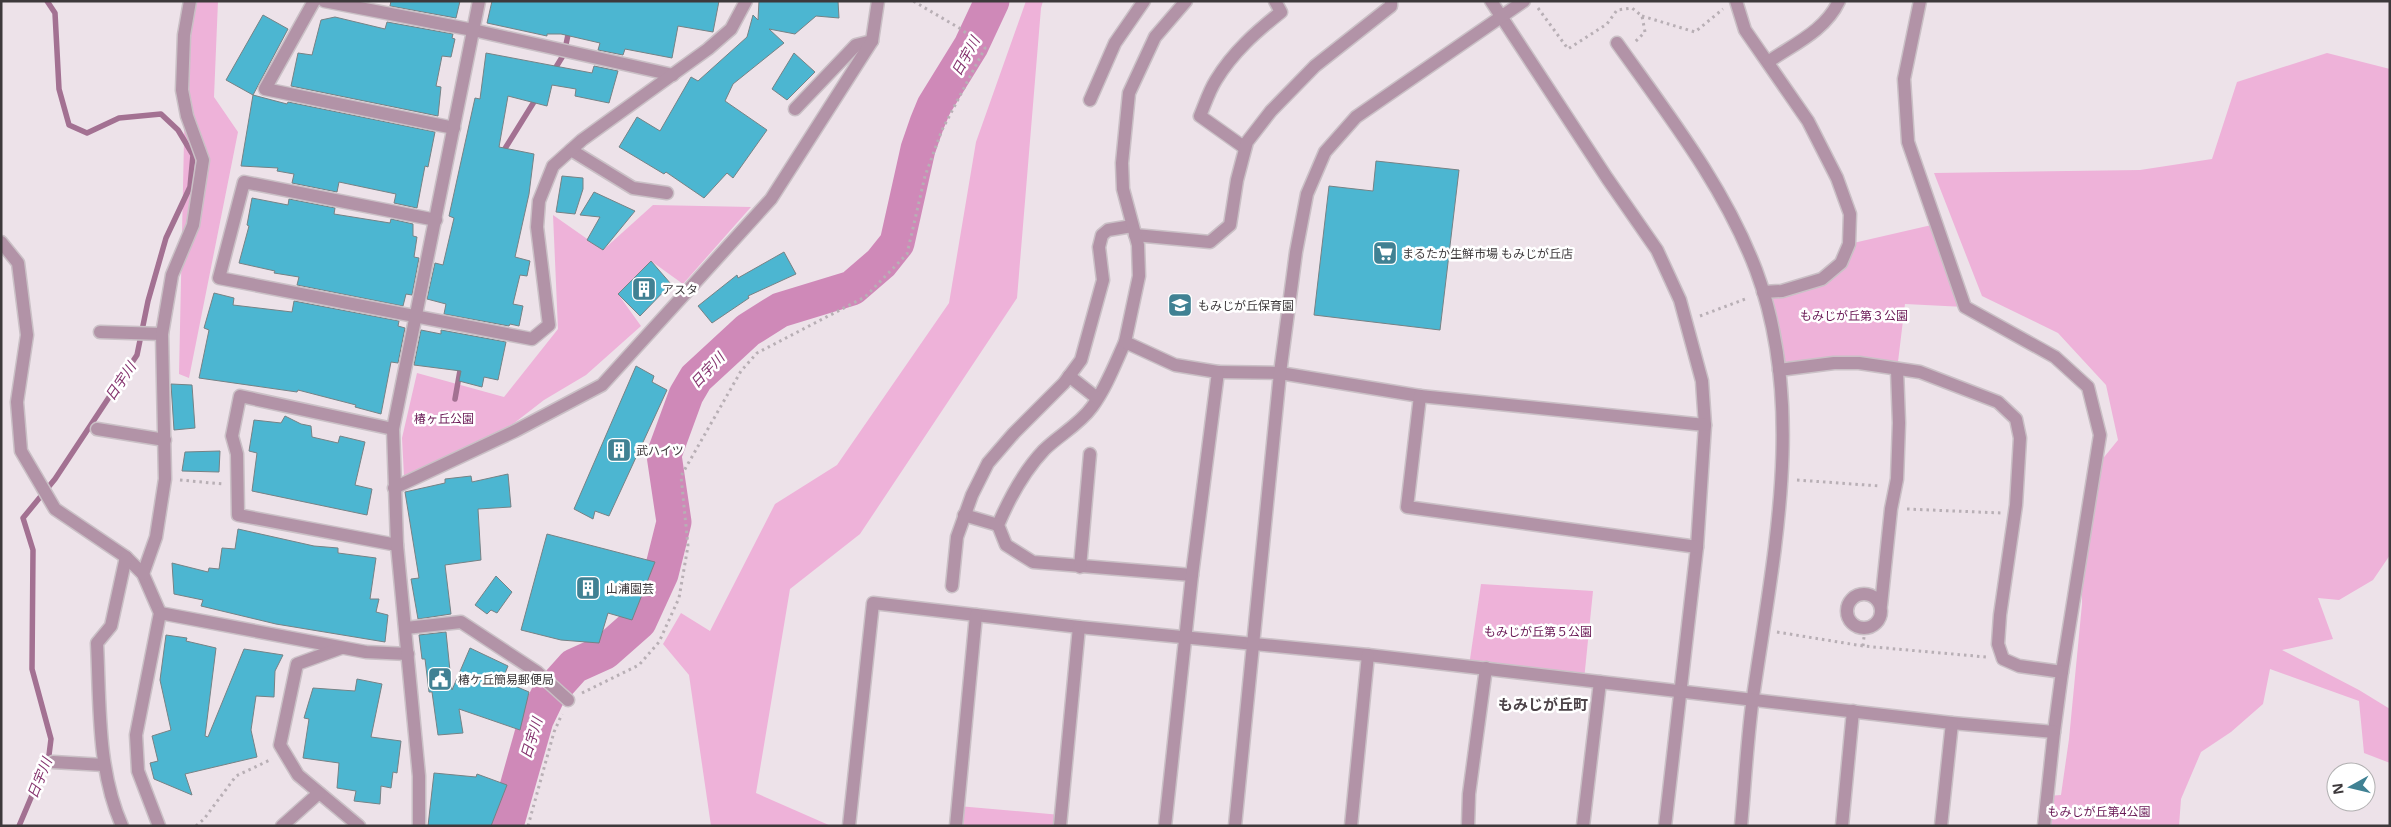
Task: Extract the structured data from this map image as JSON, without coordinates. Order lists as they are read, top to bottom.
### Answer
{
  "districts": ["もみじが丘町"],
  "water": ["日宇川"],
  "parks": [
    "もみじが丘第３公園",
    "椿ヶ丘公園",
    "もみじが丘第５公園",
    "もみじが丘第4公園"
  ],
  "places": {
    "supermarket": ["まるたか生鮮市場 もみじが丘店"],
    "building": ["アスタ", "武ハイツ", "山浦園芸"],
    "school or university": ["もみじが丘保育園"],
    "public building": ["椿ケ丘簡易郵便局"]
  },
  "north": "left"
}
